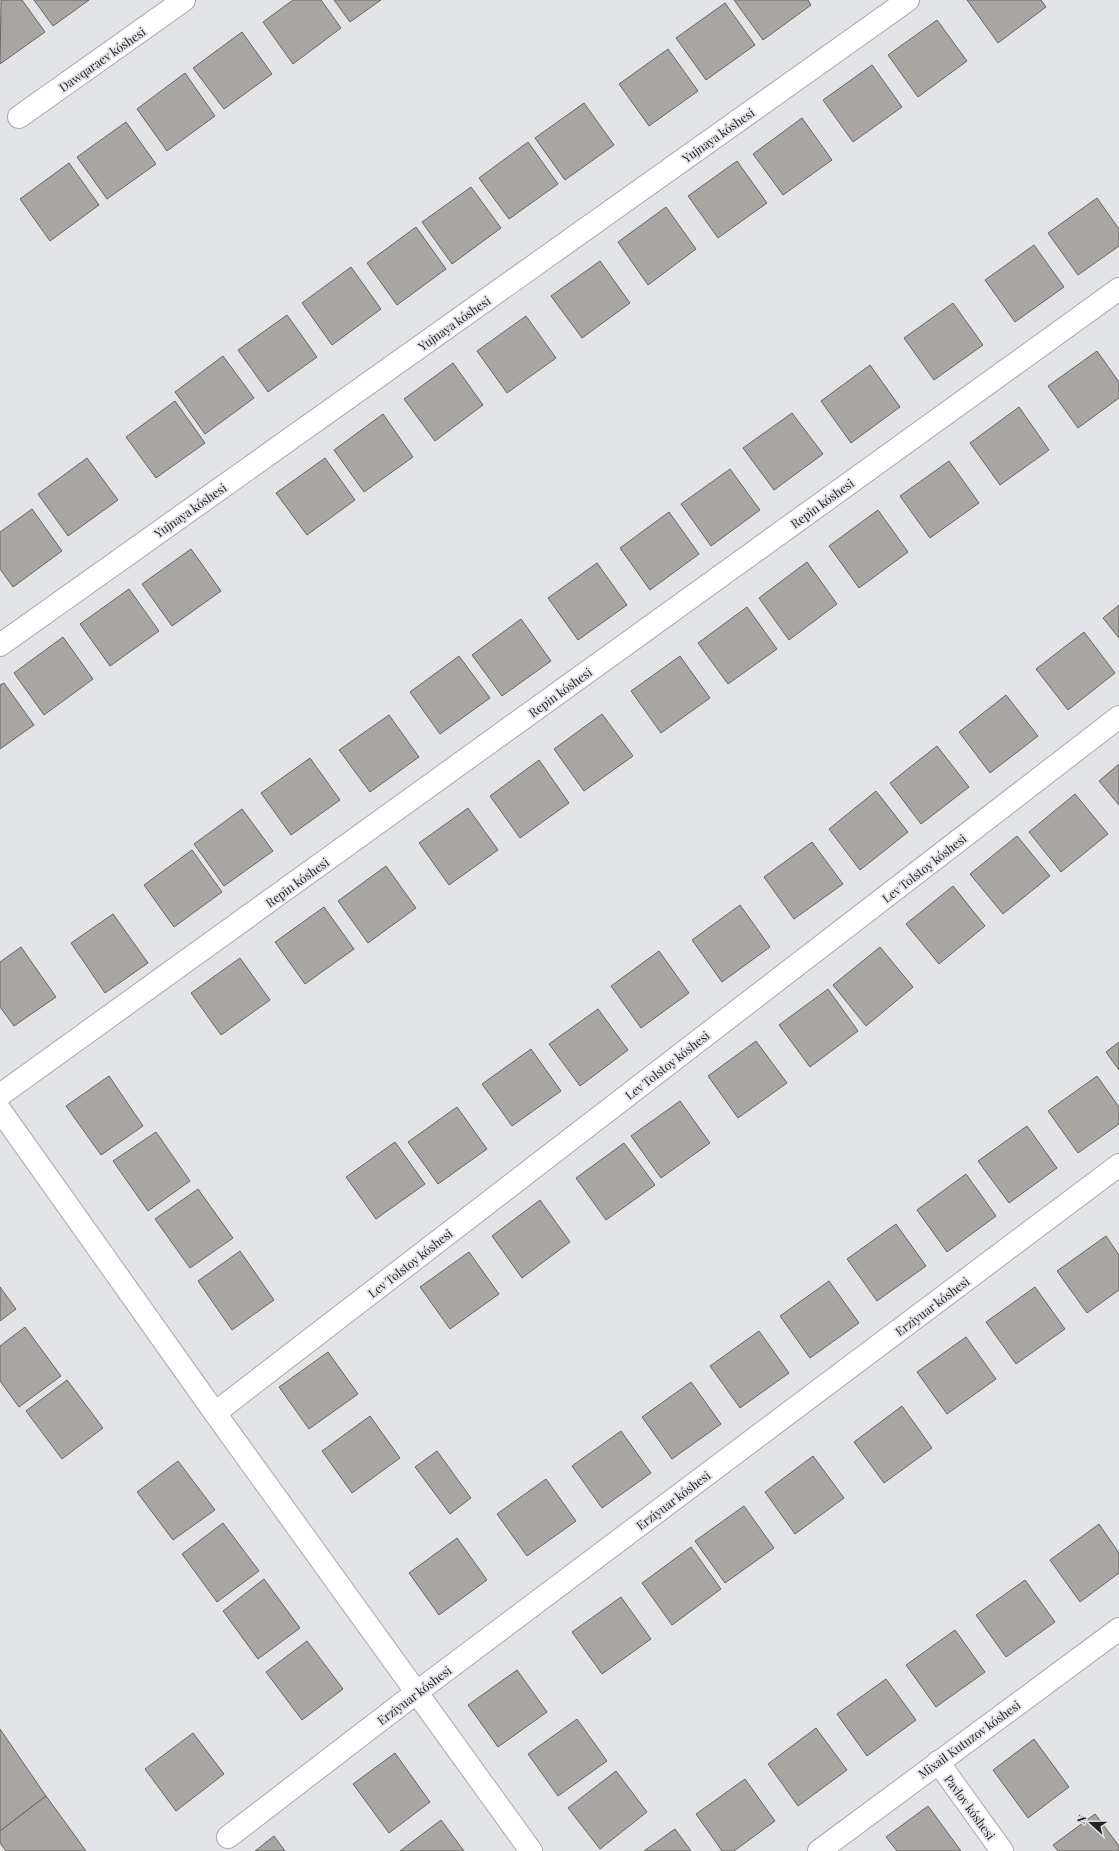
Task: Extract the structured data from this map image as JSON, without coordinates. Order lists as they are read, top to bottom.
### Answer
{
  "streets": {
    "street": [
      "Dawqaraev kóshesi",
      "Yujnaya kóshesi",
      "Repin kóshesi",
      "Lev Tolstoy kóshesi",
      "Erziyuar kóshesi",
      "Mixail Kutuzov kóshesi",
      "Pavlov kóshesi"
    ]
  },
  "crossings": [
    ["Mixail Kutuzov kóshesi", "Pavlov kóshesi"]
  ],
  "north": "left"
}
